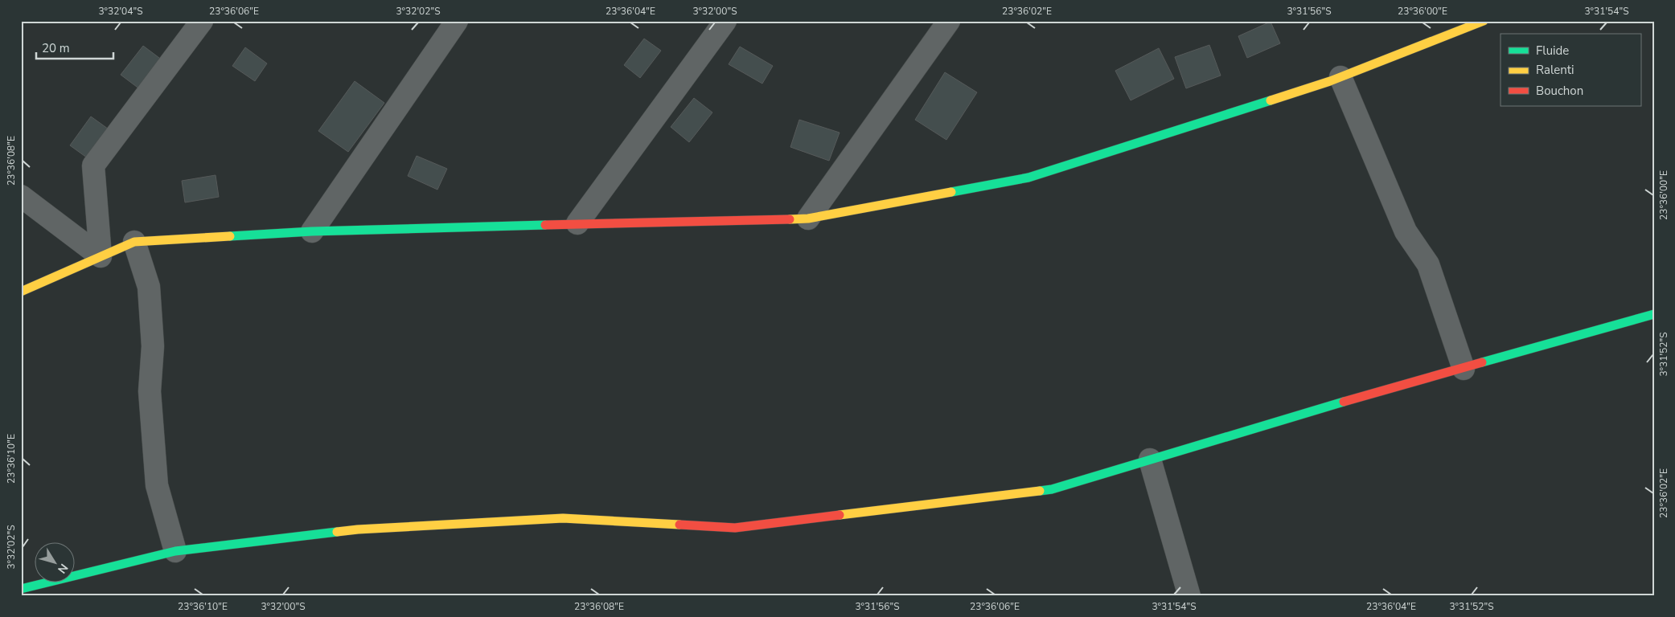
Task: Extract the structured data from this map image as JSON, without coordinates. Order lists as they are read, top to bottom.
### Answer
{
  "legend": ["Fluide", "Ralenti", "Bouchon"],
  "scale_bar": "20 m",
  "north": "bottom right",
  "coordinates": [
    "3°32'04\"S",
    "23°36'06\"E",
    "3°32'02\"S",
    "23°36'04\"E",
    "3°32'00\"S",
    "23°36'02\"E",
    "3°31'56\"S",
    "23°36'00\"E",
    "3°31'54\"S",
    "23°36'08\"E",
    "3°31'52\"S",
    "23°36'10\"E"
  ]
}
